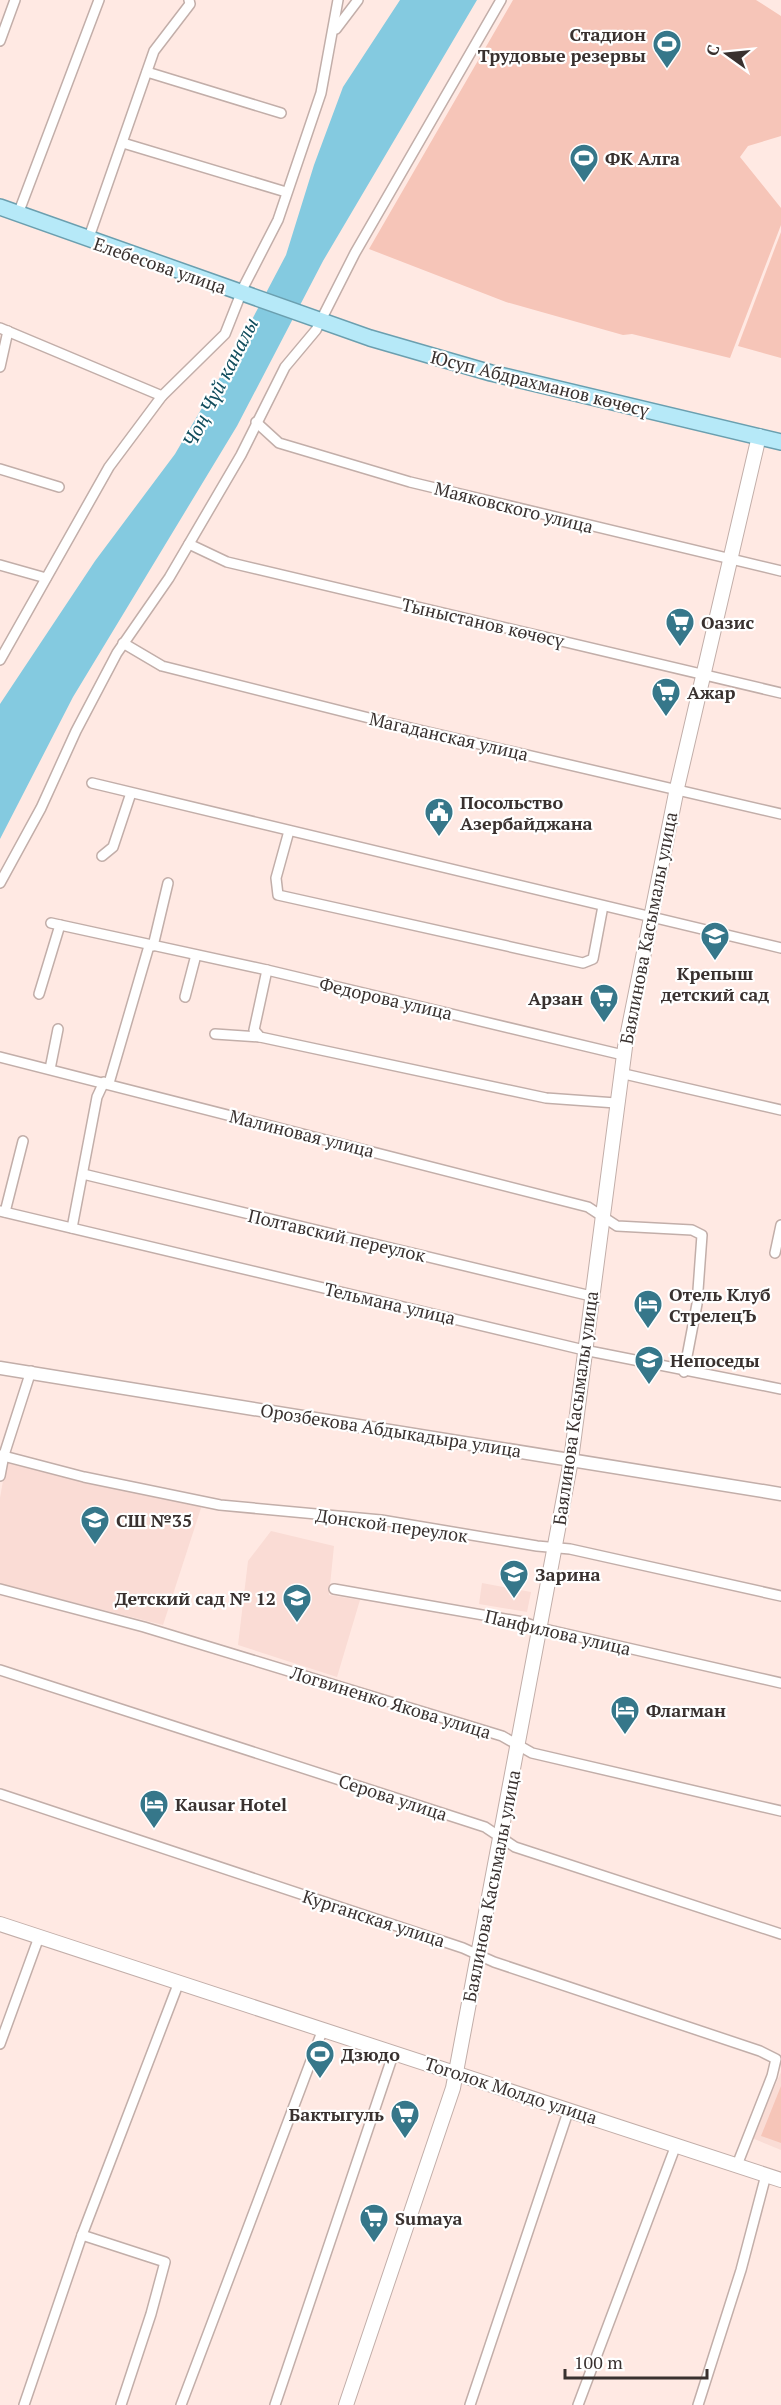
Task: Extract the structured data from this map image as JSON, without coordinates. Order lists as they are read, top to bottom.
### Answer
{
  "streets": {
    "main road": [
      "Елебесова улица",
      "Юсуп Абдрахманов көчөсү",
      "Баялинова Касымалы улица",
      "Тоголок Молдо улица"
    ],
    "street": [
      "Маяковского улица",
      "Тыныстанов көчөсү",
      "Магаданская улица",
      "Федорова улица",
      "Малиновая улица",
      "Полтавский переулок",
      "Тельмана улица",
      "Орозбекова Абдыкадыра улица",
      "Донской переулок",
      "Панфилова улица",
      "Логвиненко Якова улица",
      "Серова улица",
      "Курганская улица"
    ]
  },
  "crossings": [
    ["Елебесова улица", "Юсуп Абдрахманов көчөсү"],
    ["Юсуп Абдрахманов көчөсү", "Баялинова Касымалы улица"],
    ["Маяковского улица", "Баялинова Касымалы улица"],
    ["Тыныстанов көчөсү", "Баялинова Касымалы улица"],
    ["Магаданская улица", "Баялинова Касымалы улица"],
    ["Баялинова Касымалы улица", "Федорова улица"],
    ["Баялинова Касымалы улица", "Малиновая улица"],
    ["Баялинова Касымалы улица", "Полтавский переулок"],
    ["Баялинова Касымалы улица", "Тельмана улица"],
    ["Баялинова Касымалы улица", "Орозбекова Абдыкадыра улица"],
    ["Баялинова Касымалы улица", "Донской переулок"],
    ["Баялинова Касымалы улица", "Панфилова улица"],
    ["Баялинова Касымалы улица", "Логвиненко Якова улица"],
    ["Баялинова Касымалы улица", "Серова улица"],
    ["Баялинова Касымалы улица", "Курганская улица"],
    ["Баялинова Касымалы улица", "Тоголок Молдо улица"],
    ["Малиновая улица", "Тельмана улица"],
    ["Курганская улица", "Тоголок Молдо улица"]
  ],
  "water": ["Чоң Чүй каналы"],
  "places": {
    "sports": ["Стадион Трудовые резервы", "ФК Алга", "Дзюдо"],
    "supermarket": [
      "Оазис",
      "Ажар",
      "Арзан",
      "Бактыгуль",
      "Sumaya"
    ],
    "public building": ["Посольство Азербайджана"],
    "school or university": [
      "Крепыш детский сад",
      "Непоседы",
      "СШ №35",
      "Зарина",
      "Детский сад № 12"
    ],
    "hotel": ["Отель Клуб СтрелецЪ", "Флагман", "Kausar Hotel"]
  },
  "scale_bar": "100 m",
  "north": "left"
}
